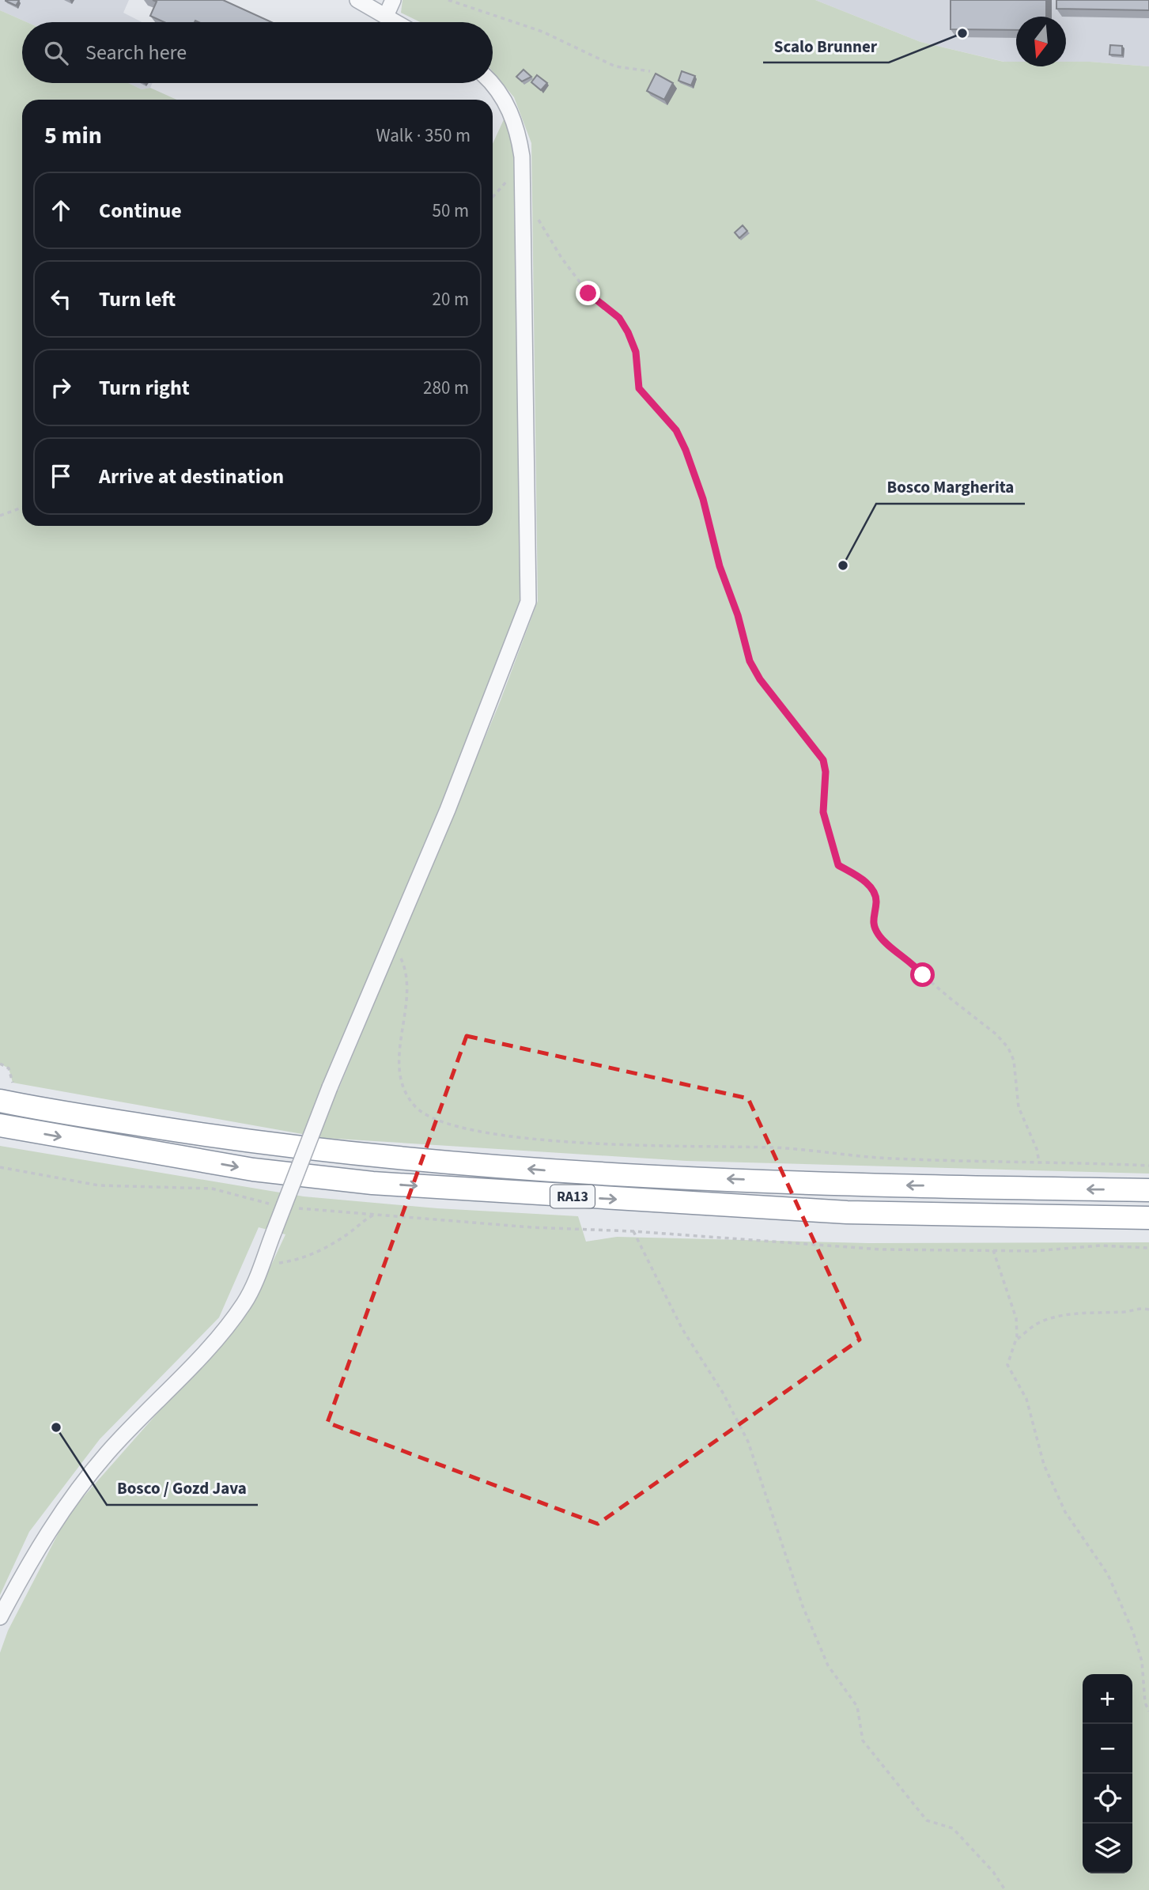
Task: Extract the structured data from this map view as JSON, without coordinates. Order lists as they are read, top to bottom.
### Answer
{
  "streets": {
    "highway": ["RA13"]
  },
  "places": ["Scalo Brunner", "Bosco Margherita", "Bosco / Gozd Java"],
  "north": "bottom",
  "page": {
    "search": "Search here",
    "heading": ["5 min", "Walk · 350 m"],
    "list": [
      ["Continue", "50 m"],
      ["Turn left", "20 m"],
      ["Turn right", "280 m"],
      "Arrive at destination"
    ],
    "map_buttons": ["+", "−"]
  }
}
